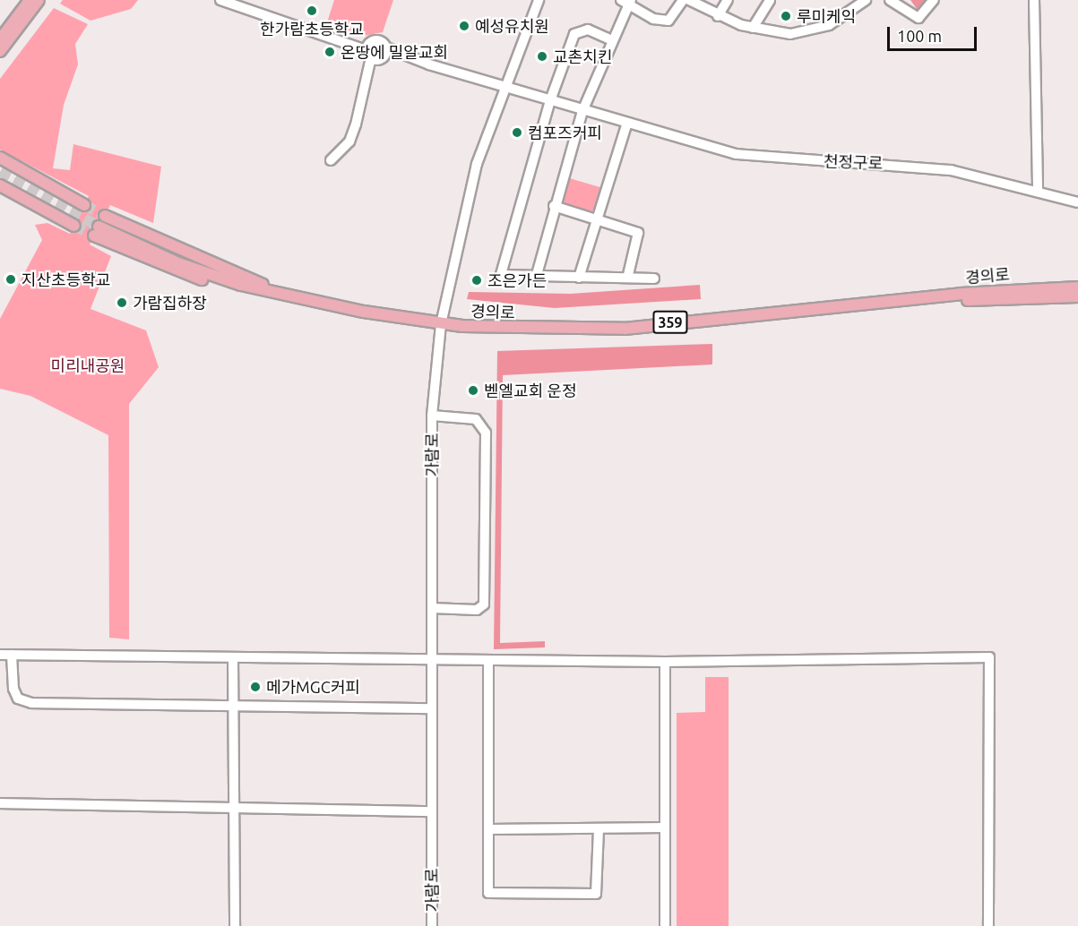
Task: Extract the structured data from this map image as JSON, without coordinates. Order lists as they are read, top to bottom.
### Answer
{
  "streets": {
    "main road": ["경의로", "359"],
    "street": ["천정구로", "가람로"]
  },
  "crossings": [
    ["천정구로", "가람로"],
    ["경의로", "가람로"]
  ],
  "parks": ["미리내공원"],
  "places": [
    "한가람초등학교",
    "루미케익",
    "예성유치원",
    "온땅에 밀알교회",
    "교촌치킨",
    "컴포즈커피",
    "지산초등학교",
    "조은가든",
    "가람집하장",
    "벧엘교회 운정",
    "메가MGC커피"
  ],
  "scale_bar": "100 m"
}
